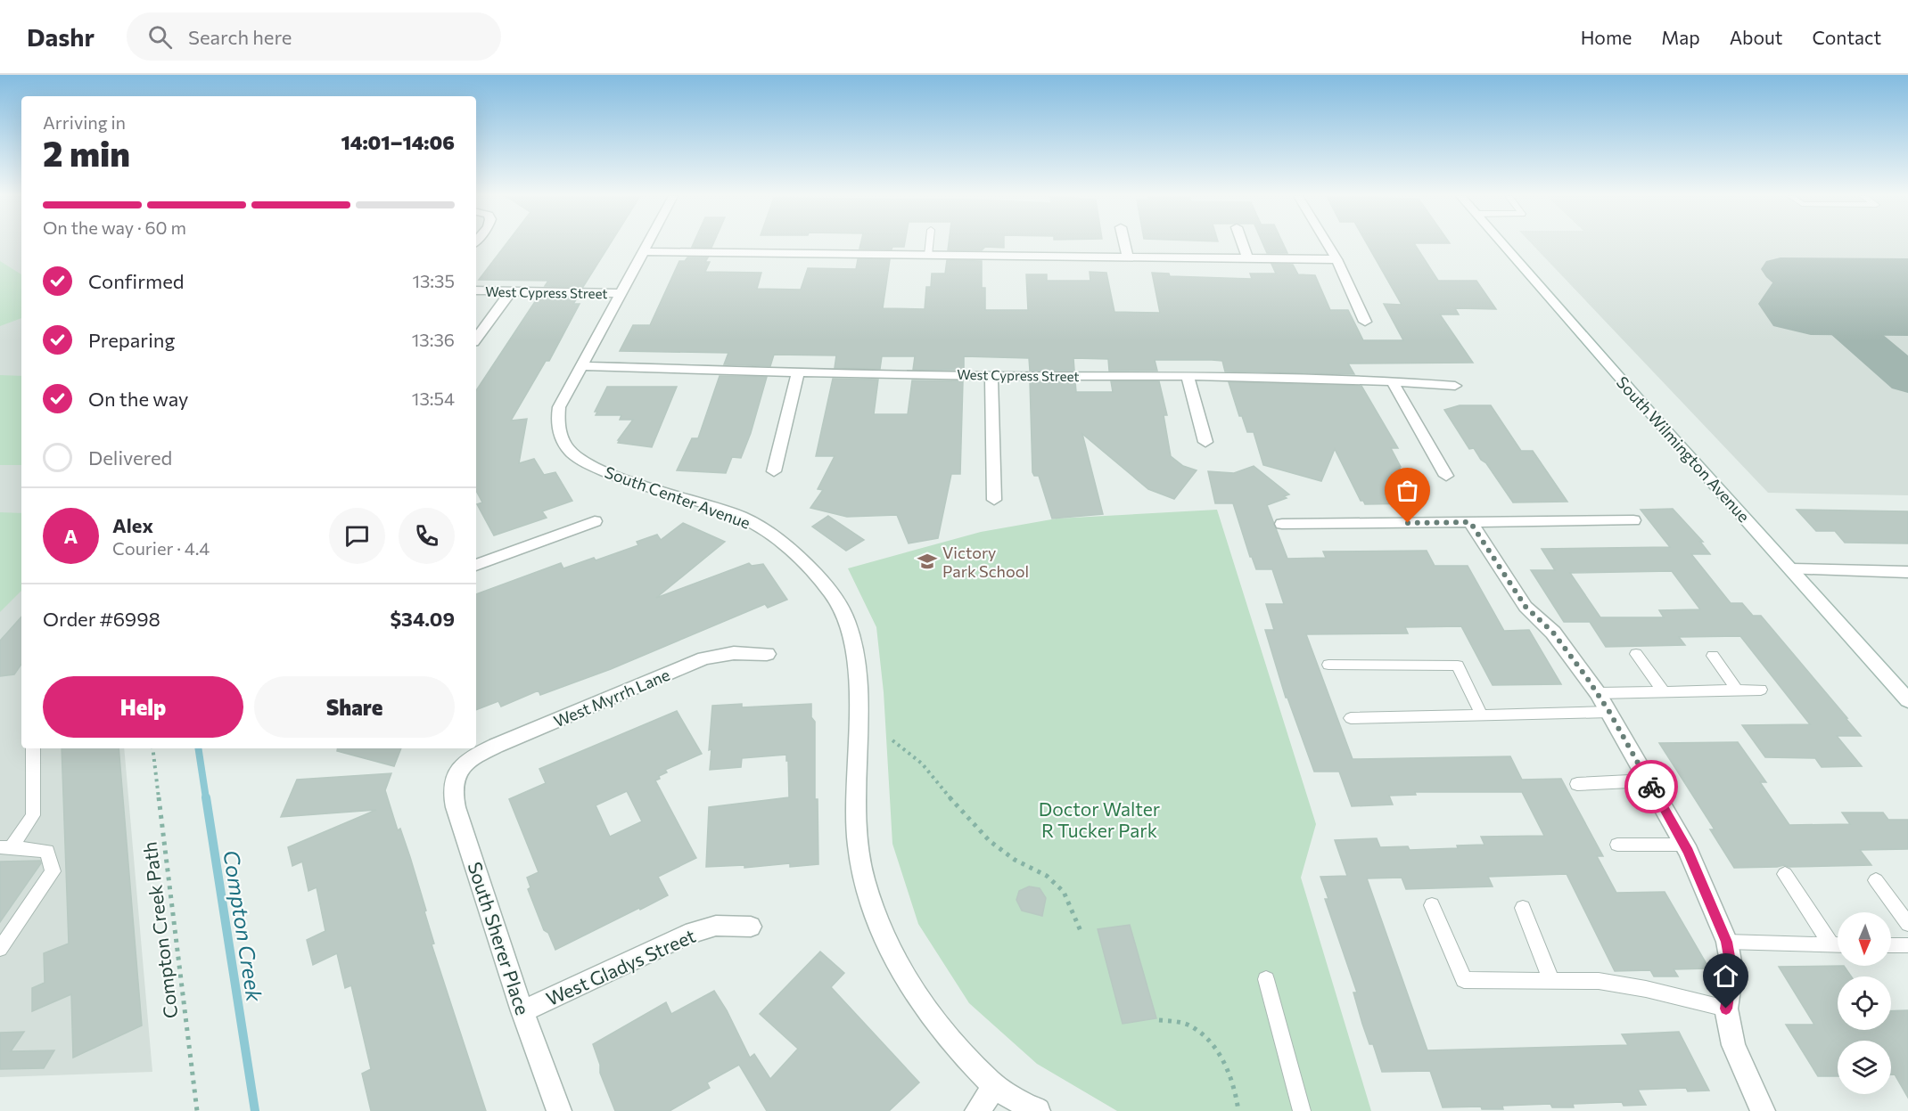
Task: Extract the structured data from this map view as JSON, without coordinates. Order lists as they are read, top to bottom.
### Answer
{
  "streets": {
    "street": [
      "West Cypress Street",
      "South Wilmington Avenue",
      "South Center Avenue",
      "West Myrrh Lane",
      "South Sherer Place",
      "West Gladys Street"
    ],
    "path": ["Compton Creek Path"]
  },
  "crossings": [
    ["West Cypress Street", "South Center Avenue"],
    ["West Myrrh Lane", "South Sherer Place"],
    ["South Sherer Place", "West Gladys Street"]
  ],
  "water": ["Compton Creek"],
  "parks": ["Doctor Walter R Tucker Park"],
  "places": {
    "school or university": ["Victory Park School"]
  },
  "north": "bottom",
  "page": {
    "header": "Dashr",
    "search": "Search here",
    "nav": [
      "Home",
      "Map",
      "About",
      "Contact"
    ],
    "heading": ["2 min", "Arriving in", "14:01–14:06"],
    "panel": [
      "Alex",
      "Courier · 4.4",
      "Order #6998",
      "$34.09"
    ],
    "bar": "On the way · 60 m",
    "list": [
      ["Confirmed", "13:35"],
      ["Preparing", "13:36"],
      ["On the way", "13:54"],
      "Delivered"
    ],
    "round": "A",
    "buttons": ["Help", "Share"]
  }
}
